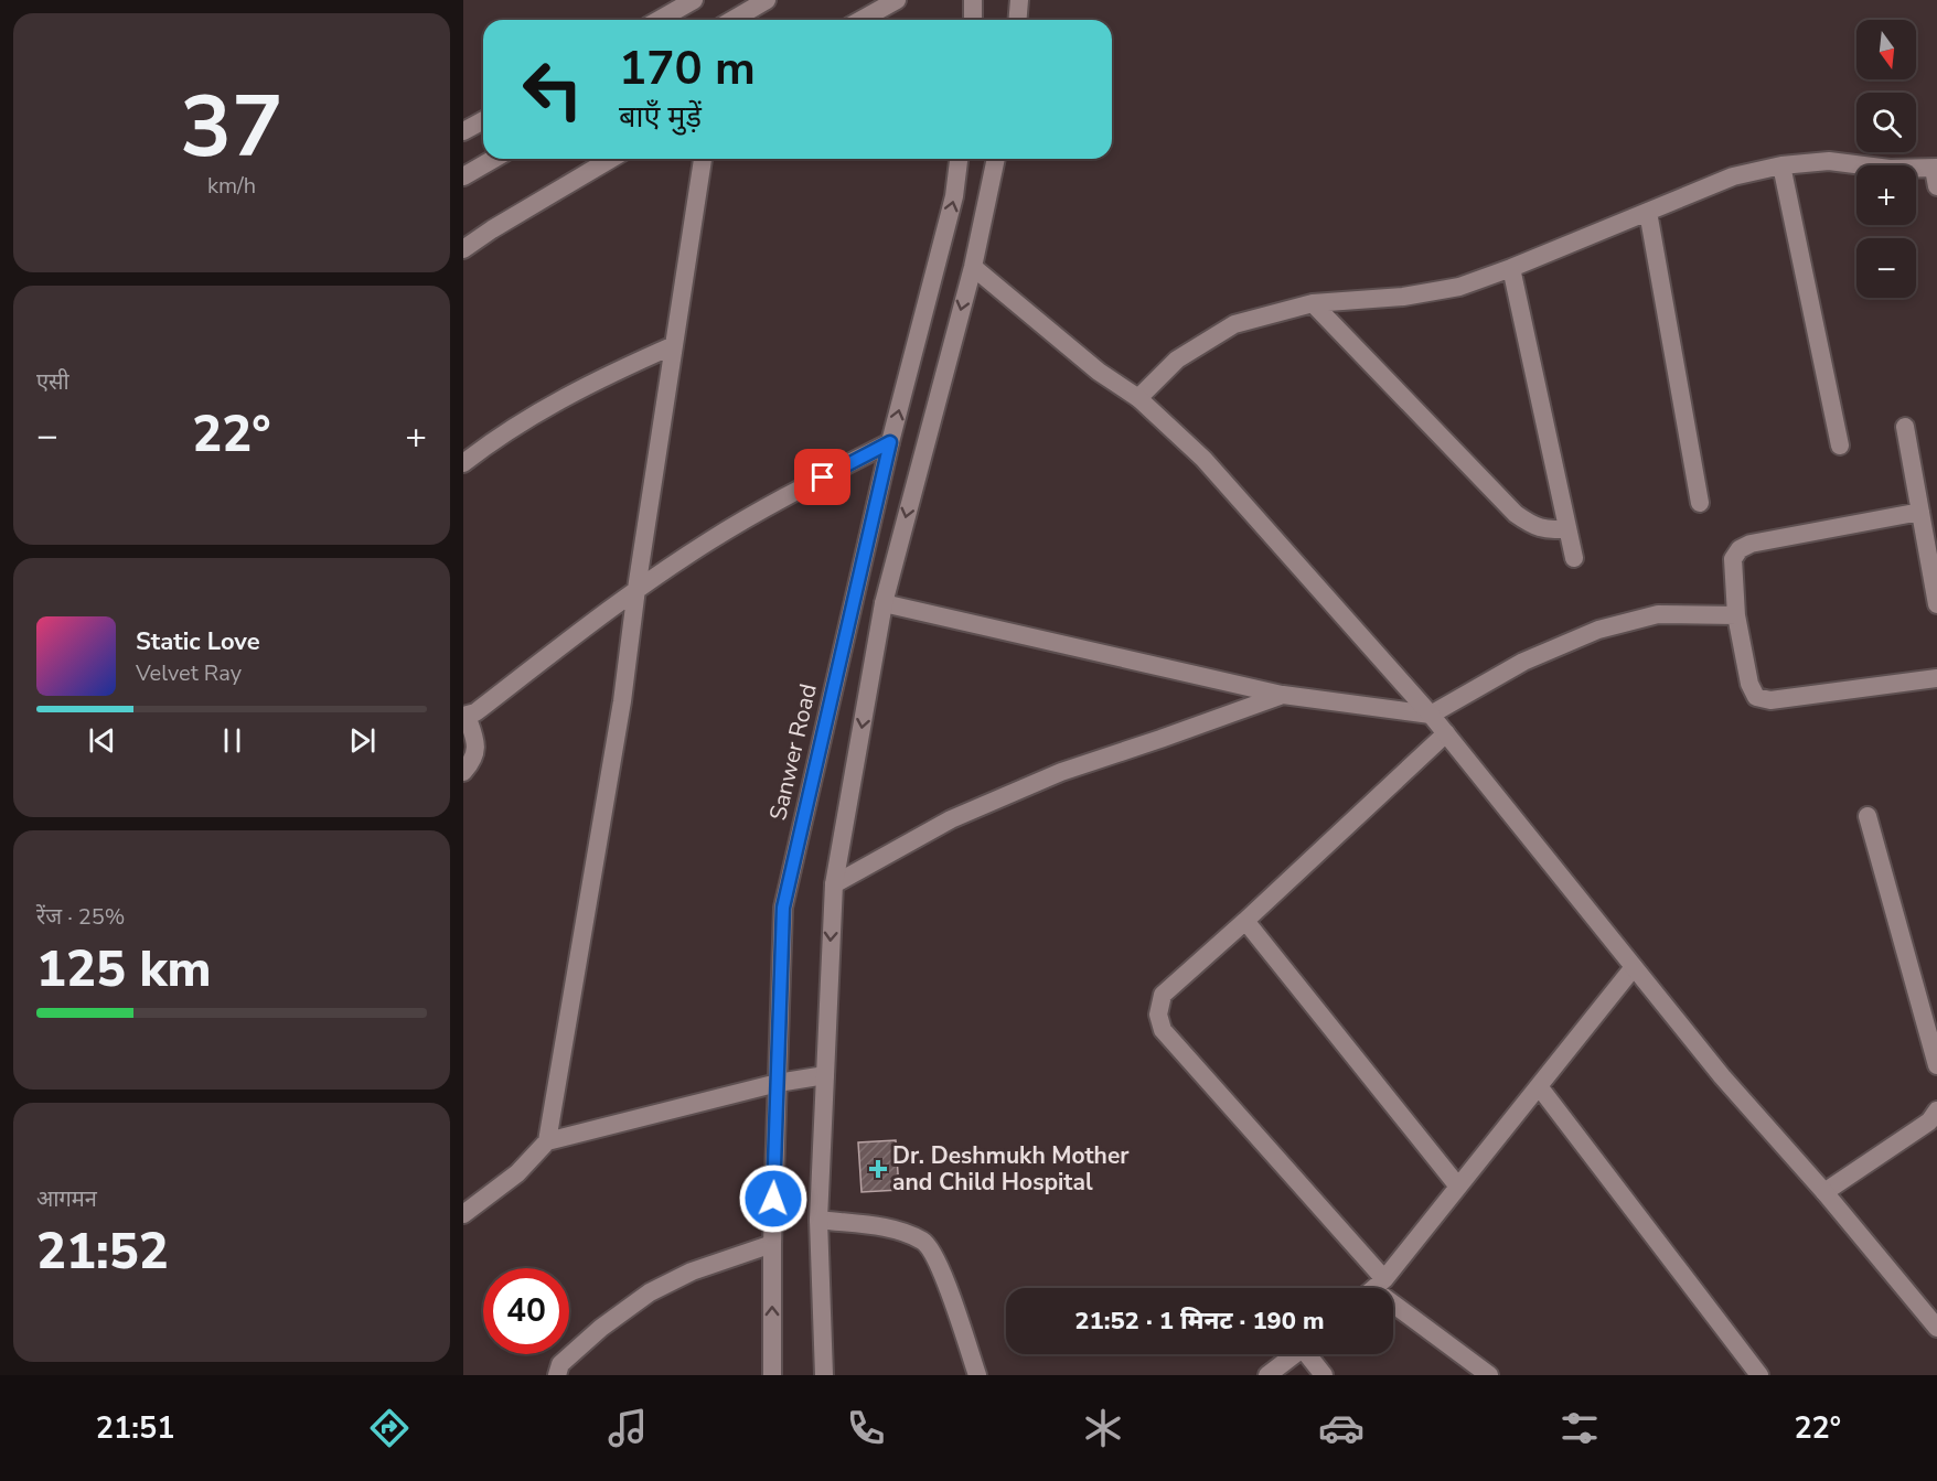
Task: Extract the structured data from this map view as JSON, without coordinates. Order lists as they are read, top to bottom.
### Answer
{
  "streets": {
    "street": ["Sanwer Road"]
  },
  "places": {
    "health": ["Dr. Deshmukh Mother and Child Hospital"]
  },
  "north": "bottom",
  "page": {
    "tile": [
      ["37", "km/h"],
      "एसी",
      ["रेंज · 25%", "125 km"],
      ["आगमन", "21:52"]
    ],
    "map_buttons": ["+", "−"],
    "turn": ["170 m", "बाएँ मुड़ें"],
    "heat": ["−", "22°", "+"],
    "song": ["Static Love", "Velvet Ray"],
    "limit": "40",
    "trip": "21:52 · 1 मिनट · 190 m",
    "tabs": ["21:51", "22°"]
  }
}
